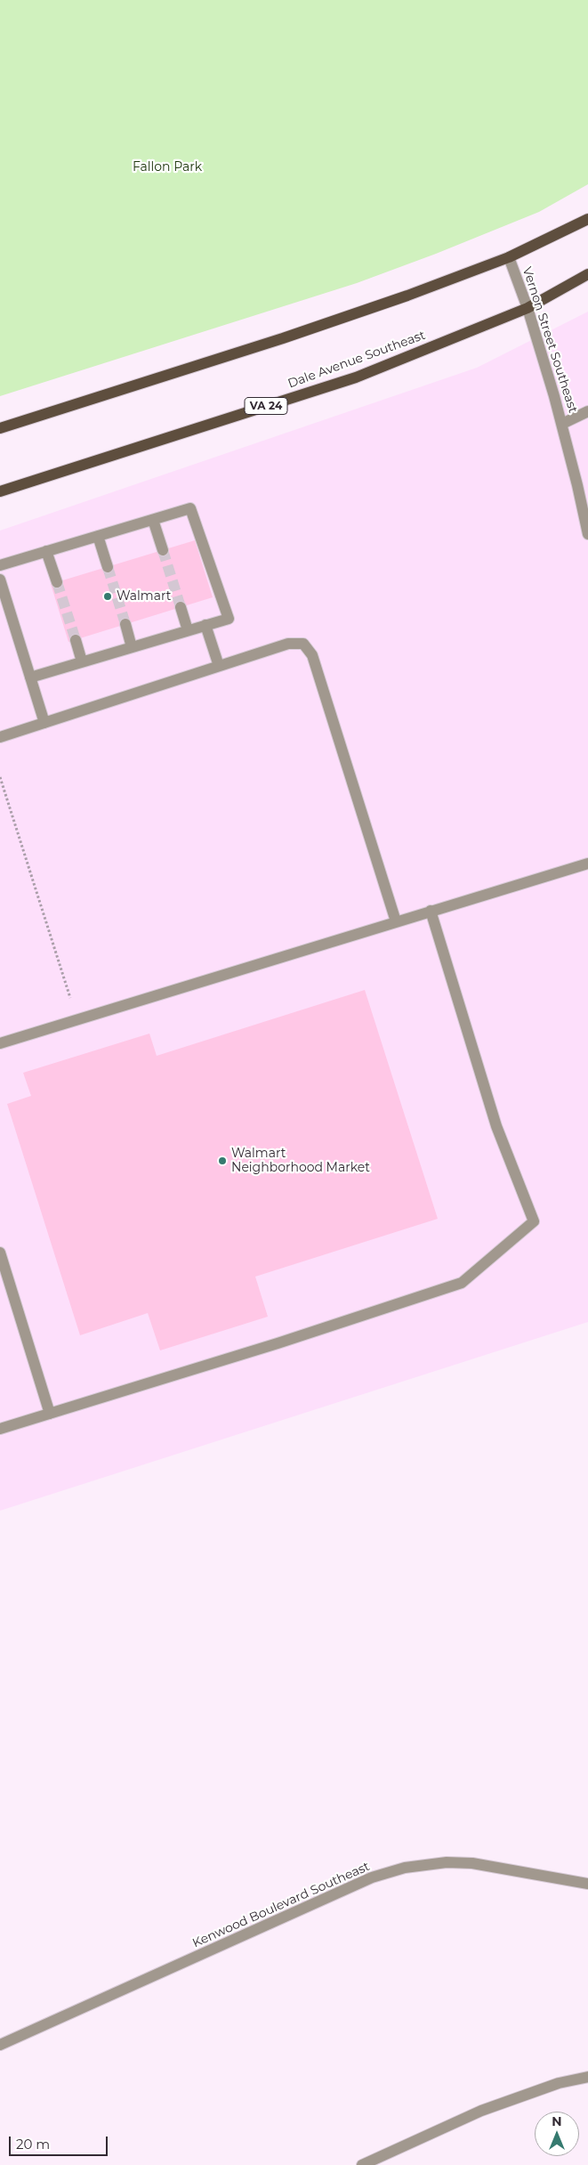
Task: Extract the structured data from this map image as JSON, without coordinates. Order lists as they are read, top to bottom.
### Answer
{
  "streets": {
    "main road": ["Dale Avenue Southeast", "VA 24"],
    "street": ["Vernon Street Southeast", "Kenwood Boulevard Southeast"]
  },
  "crossings": [
    ["Vernon Street Southeast", "Dale Avenue Southeast"]
  ],
  "parks": ["Fallon Park"],
  "places": ["Walmart", "Walmart Neighborhood Market"],
  "scale_bar": "20 m",
  "north": "top"
}
